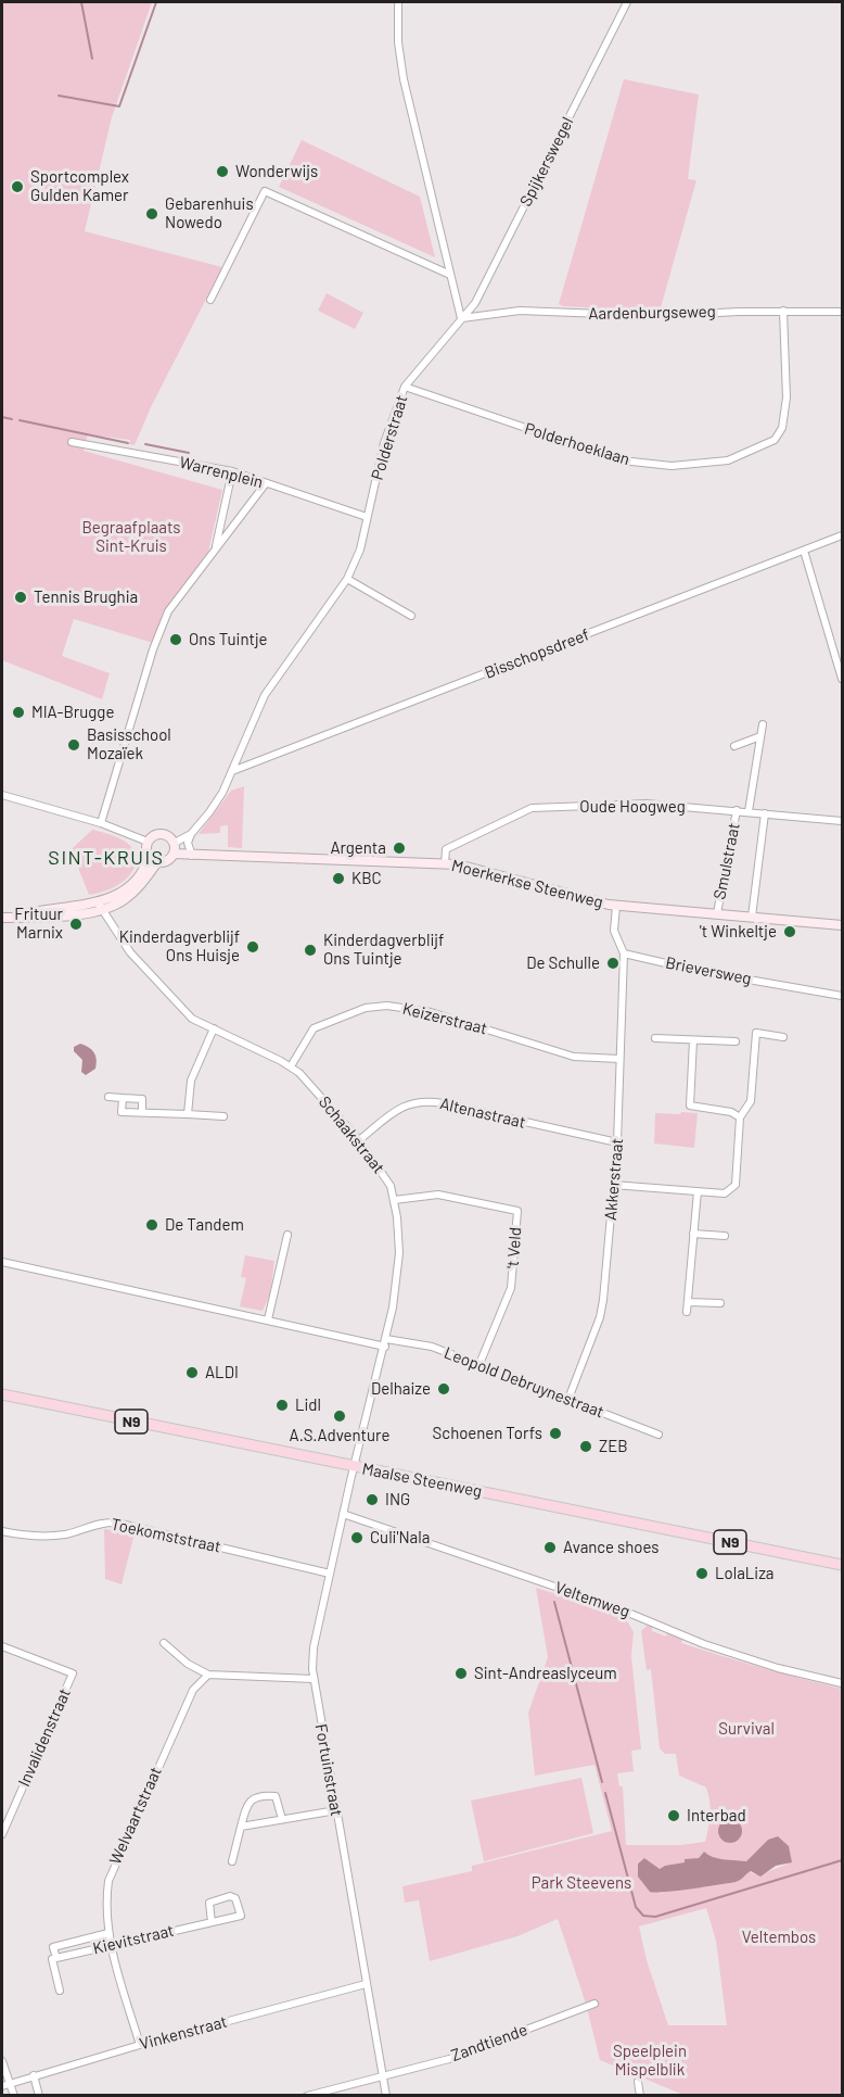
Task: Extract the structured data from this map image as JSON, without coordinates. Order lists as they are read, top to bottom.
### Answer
{
  "streets": {
    "main road": ["N9", "Maalse Steenweg"],
    "street": [
      "Spijkerswegel",
      "Aardenburgseweg",
      "Polderstraat",
      "Polderhoeklaan",
      "Warrenplein",
      "Bisschopsdreef",
      "Oude Hoogweg",
      "Smulstraat",
      "Moerkerkse Steenweg",
      "Brieversweg",
      "Keizerstraat",
      "Altenastraat",
      "Schaakstraat",
      "Akkerstraat",
      "'t Veld",
      "Leopold Debruynestraat",
      "Toekomststraat",
      "Veltemweg",
      "Invalidenstraat",
      "Fortuinstraat",
      "Welvaartstraat",
      "Kievitstraat",
      "Vinkenstraat",
      "Zandtiende"
    ]
  },
  "crossings": [
    ["Spijkerswegel", "Aardenburgseweg"],
    ["Spijkerswegel", "Polderstraat"],
    ["Aardenburgseweg", "Polderstraat"],
    ["Aardenburgseweg", "Polderhoeklaan"],
    ["Polderstraat", "Polderhoeklaan"],
    ["Polderstraat", "Warrenplein"],
    ["Polderstraat", "Bisschopsdreef"],
    ["Polderstraat", "Moerkerkse Steenweg"],
    ["Oude Hoogweg", "Smulstraat"],
    ["Oude Hoogweg", "Moerkerkse Steenweg"],
    ["Smulstraat", "Moerkerkse Steenweg"],
    ["Brieversweg", "Akkerstraat"],
    ["Keizerstraat", "Schaakstraat"],
    ["Keizerstraat", "Akkerstraat"],
    ["Altenastraat", "Schaakstraat"],
    ["Altenastraat", "Akkerstraat"],
    ["Schaakstraat", "'t Veld"],
    ["Schaakstraat", "Leopold Debruynestraat"],
    ["Schaakstraat", "Maalse Steenweg"],
    ["Schaakstraat", "Fortuinstraat"],
    ["Akkerstraat", "Leopold Debruynestraat"],
    ["'t Veld", "Leopold Debruynestraat"],
    ["Maalse Steenweg", "Fortuinstraat"],
    ["Toekomststraat", "Fortuinstraat"],
    ["Veltemweg", "Fortuinstraat"],
    ["Fortuinstraat", "Vinkenstraat"],
    ["Fortuinstraat", "Zandtiende"],
    ["Welvaartstraat", "Kievitstraat"],
    ["Welvaartstraat", "Vinkenstraat"]
  ],
  "districts": ["SINT-KRUIS"],
  "parks": [
    "Begraafplaats Sint-Kruis",
    "Survival",
    "Park Steevens",
    "Veltembos",
    "Speelplein Mispelblik"
  ],
  "places": [
    "Wonderwijs",
    "Sportcomplex Gulden Kamer",
    "Gebarenhuis Nowedo",
    "Tennis Brughia",
    "Ons Tuintje",
    "MIA-Brugge",
    "Basisschool Mozaïek",
    "Argenta",
    "KBC",
    "Frituur Marnix",
    "'t Winkeltje",
    "Kinderdagverblijf Ons Huisje",
    "Kinderdagverblijf Ons Tuintje",
    "De Schulle",
    "De Tandem",
    "ALDI",
    "Delhaize",
    "Lidl",
    "A.S.Adventure",
    "Schoenen Torfs",
    "ZEB",
    "ING",
    "Culi'Nala",
    "Avance shoes",
    "LolaLiza",
    "Sint-Andreaslyceum",
    "Interbad"
  ]
}
